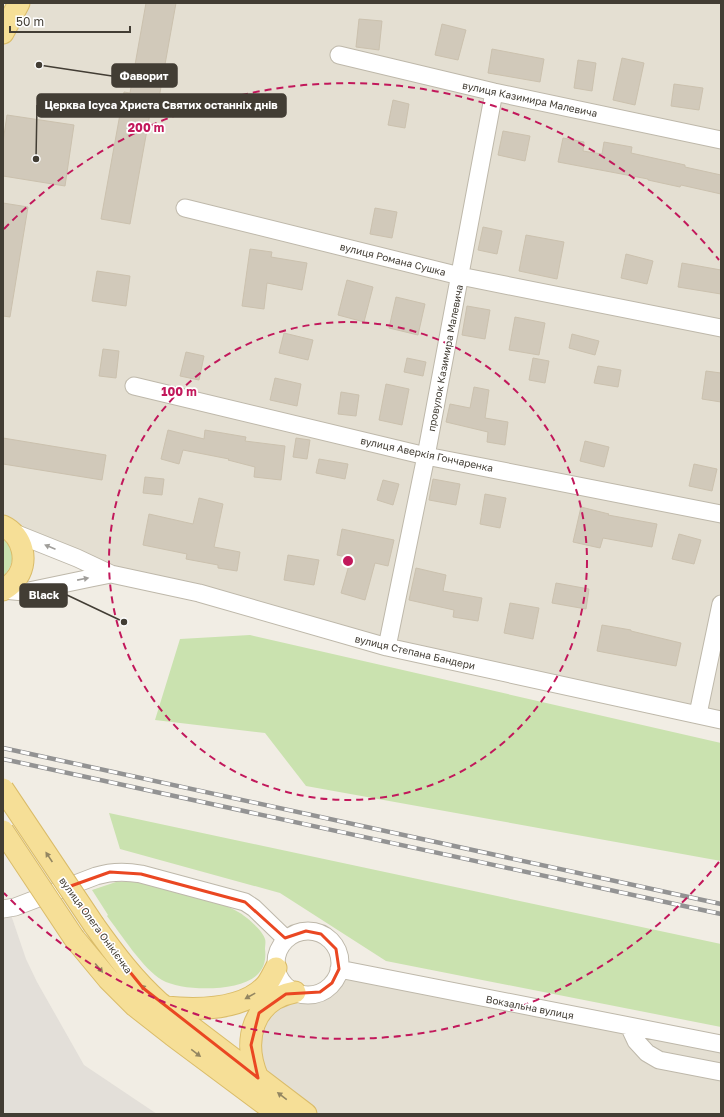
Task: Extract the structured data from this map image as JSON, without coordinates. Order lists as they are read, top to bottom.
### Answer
{
  "streets": {
    "main road": ["вулиця Олега Онікієнка"],
    "street": [
      "вулиця Казимира Малевича",
      "вулиця Романа Сушка",
      "провулок Казимира Малевича",
      "вулиця Аверкія Гончаренка",
      "вулиця Степана Бандери",
      "Вокзальна вулиця"
    ]
  },
  "crossings": [
    ["вулиця Казимира Малевича", "провулок Казимира Малевича"],
    ["вулиця Романа Сушка", "провулок Казимира Малевича"],
    ["провулок Казимира Малевича", "вулиця Аверкія Гончаренка"],
    ["провулок Казимира Малевича", "вулиця Степана Бандери"]
  ],
  "places": ["Фаворит", "Церква Ісуса Христа Святих останніх днів", "Black"],
  "scale_bar": "50 m",
  "rings": ["200 m", "100 m"]
}
